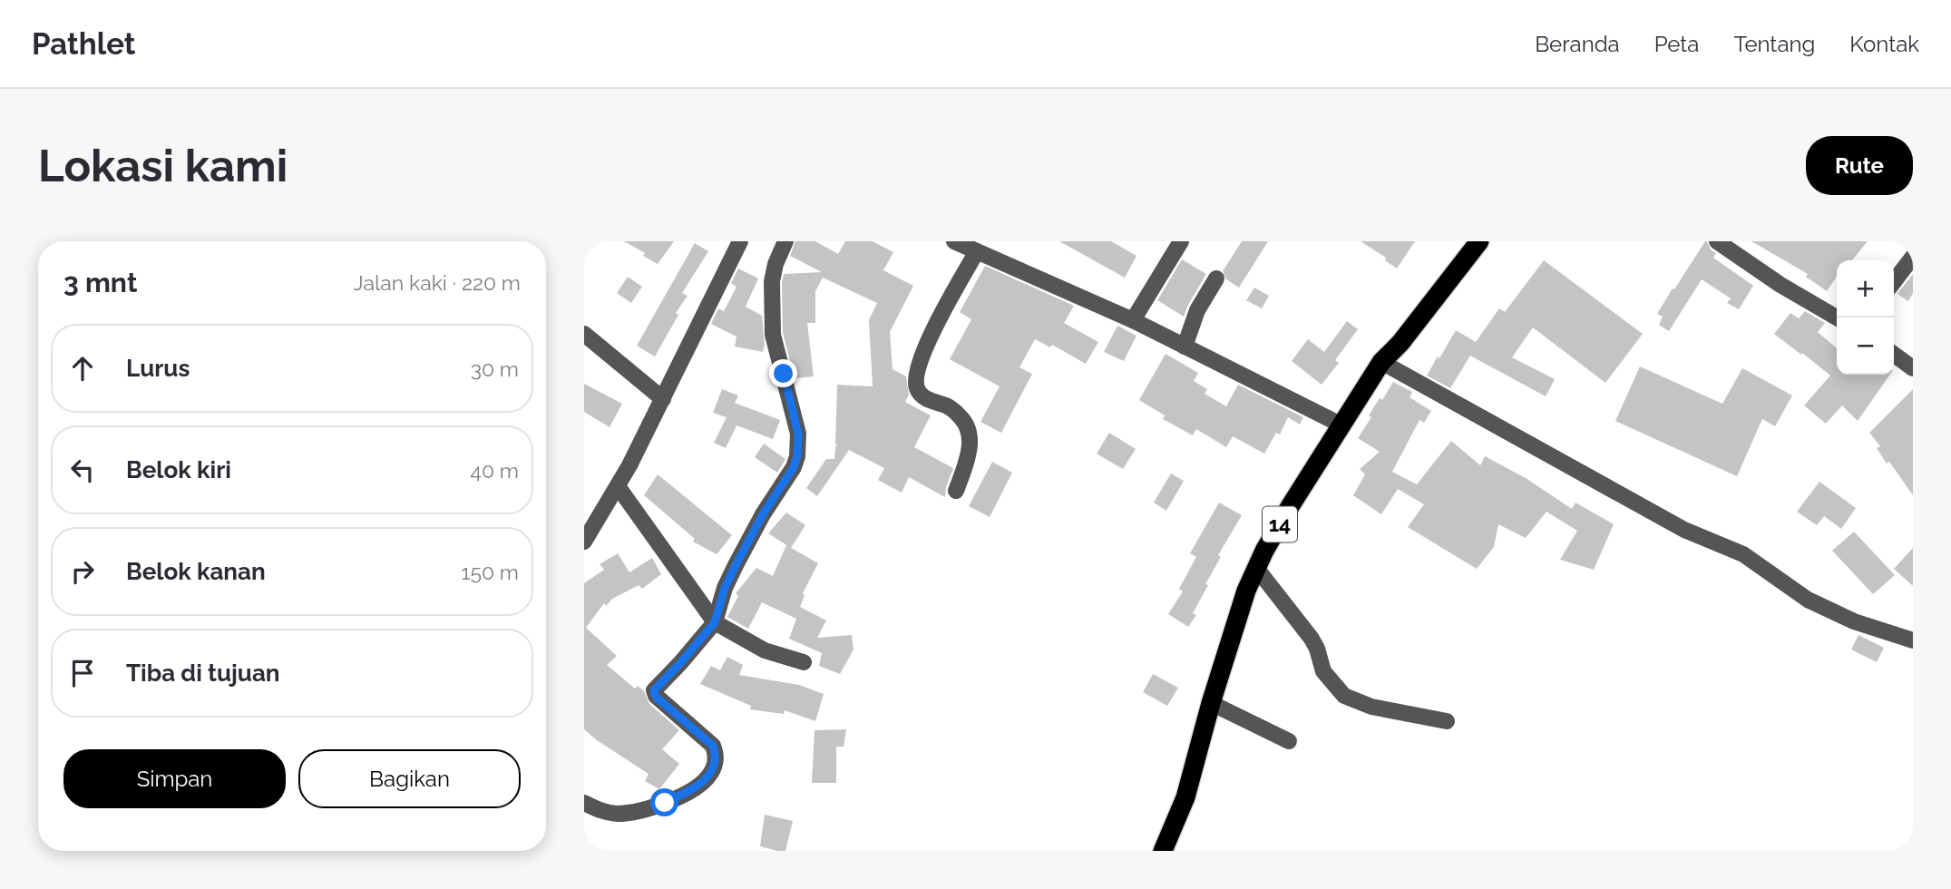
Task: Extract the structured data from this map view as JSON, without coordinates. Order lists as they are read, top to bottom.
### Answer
{
  "streets": {
    "highway": ["14"]
  },
  "page": {
    "header": "Pathlet",
    "nav": [
      "Beranda",
      "Peta",
      "Tentang",
      "Kontak"
    ],
    "buttons": [
      "Rute",
      ["Simpan", "Bagikan"]
    ],
    "title": "Lokasi kami",
    "heading": ["3 mnt", "Jalan kaki · 220 m"],
    "map_buttons": ["+", "−"],
    "list": [
      ["Lurus", "30 m"],
      ["Belok kiri", "40 m"],
      ["Belok kanan", "150 m"],
      "Tiba di tujuan"
    ]
  }
}
